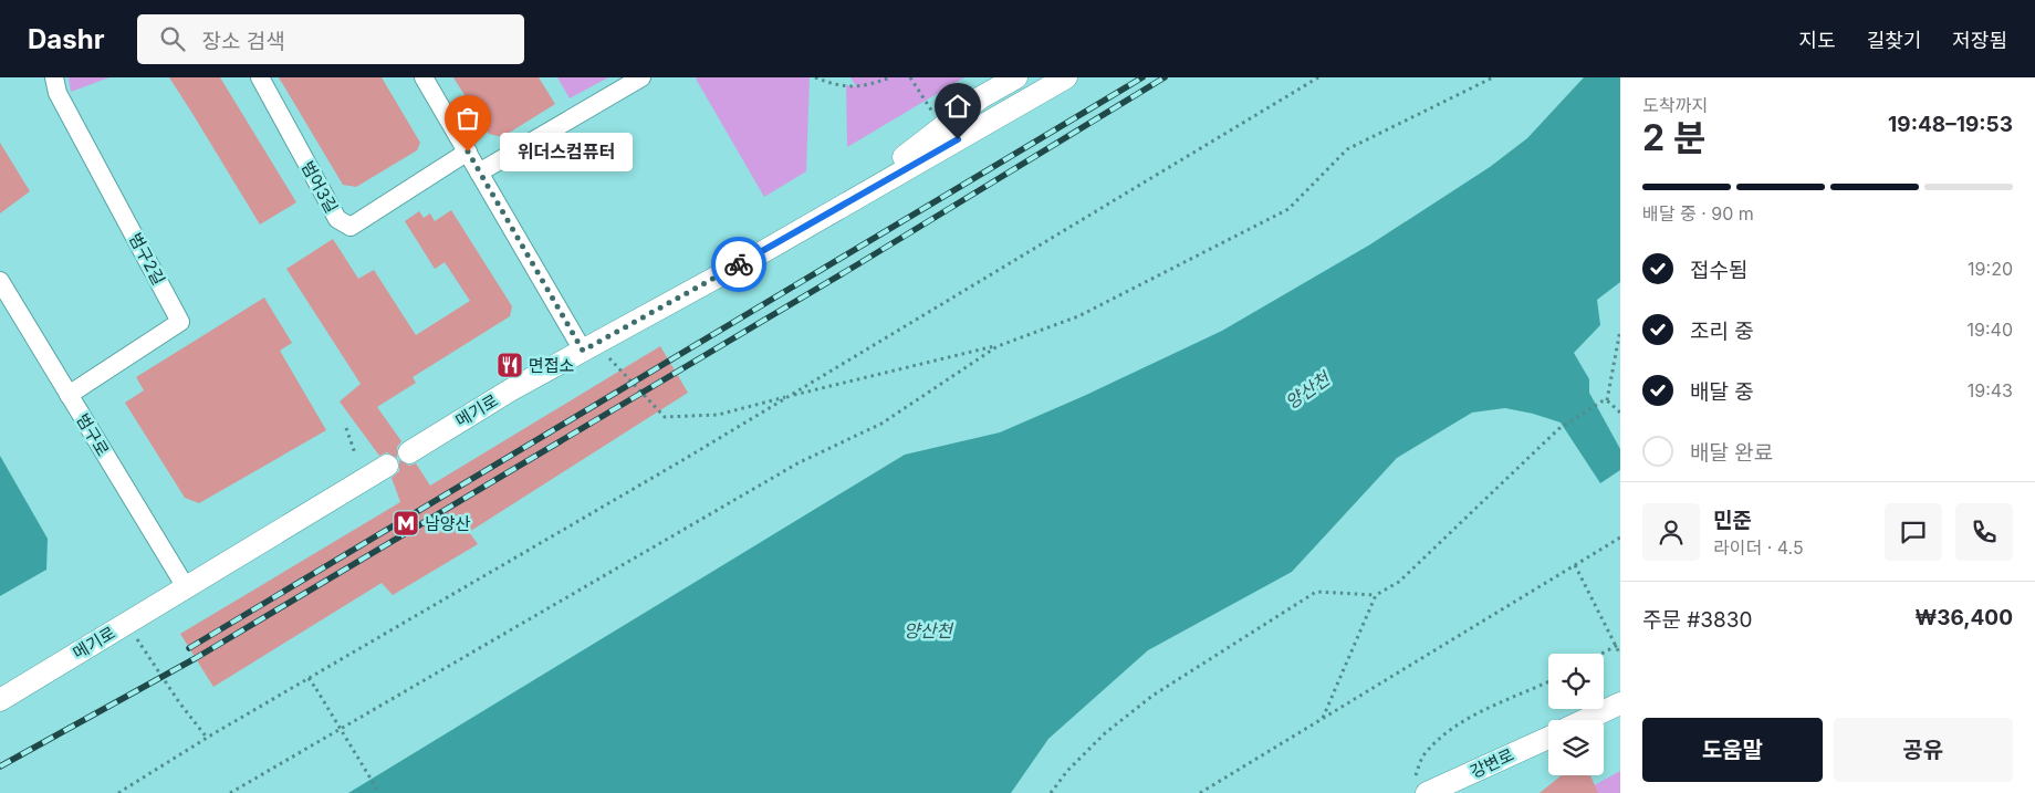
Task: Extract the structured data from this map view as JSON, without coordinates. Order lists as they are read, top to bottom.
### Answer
{
  "streets": {
    "street": [
      "범어3길",
      "범구2길",
      "메기로",
      "범구로",
      "강변로"
    ]
  },
  "crossings": [
    ["범구2길", "범구로"],
    ["메기로", "범구로"]
  ],
  "water": ["양산천"],
  "places": {
    "other": ["위더스컴퓨터"],
    "restaurant": ["면접소"],
    "metro station": ["남양산"]
  },
  "page": {
    "header": "Dashr",
    "search": "장소 검색",
    "nav": ["지도", "길찾기", "저장됨"],
    "heading": ["2 분", "도착까지", "19:48–19:53"],
    "panel": [
      "민준",
      "라이더 · 4.5",
      "주문 #3830",
      "₩36,400"
    ],
    "bubble": "위더스컴퓨터",
    "bar": "배달 중 · 90 m",
    "list": [
      ["접수됨", "19:20"],
      ["조리 중", "19:40"],
      ["배달 중", "19:43"],
      "배달 완료"
    ],
    "buttons": ["도움말", "공유"]
  }
}
